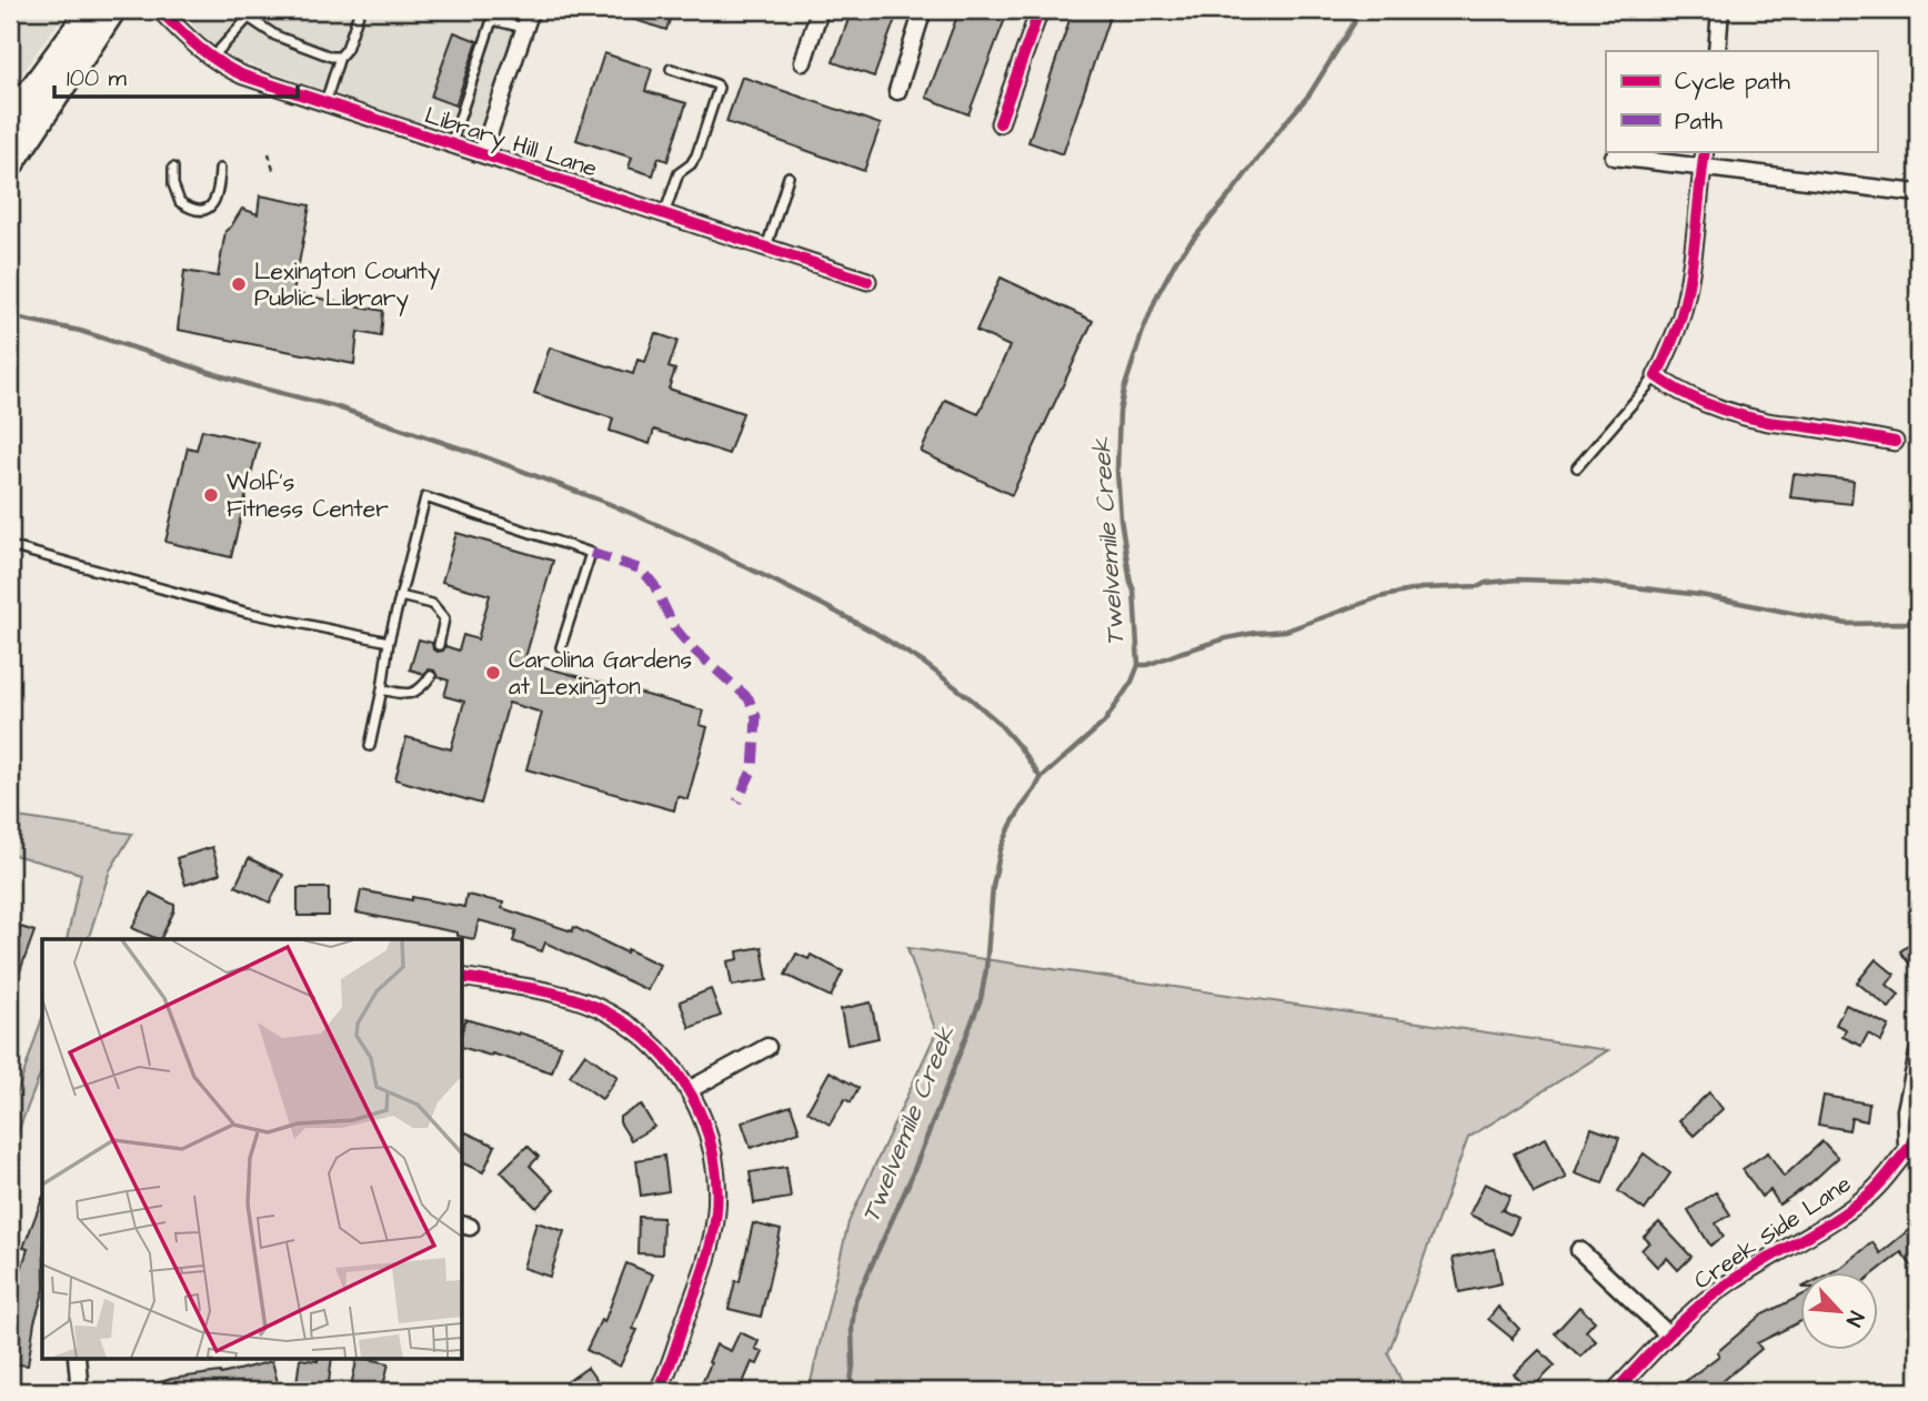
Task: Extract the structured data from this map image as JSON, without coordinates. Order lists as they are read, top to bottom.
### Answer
{
  "streets": {
    "street": ["Library Hill Lane", "Creek Side Lane"]
  },
  "water": ["Twelvemile Creek"],
  "places": ["Lexington County Public Library", "Wolf's Fitness Center", "Carolina Gardens at Lexington"],
  "legend": ["Cycle path", "Path"],
  "scale_bar": "100 m",
  "north": "bottom right"
}
